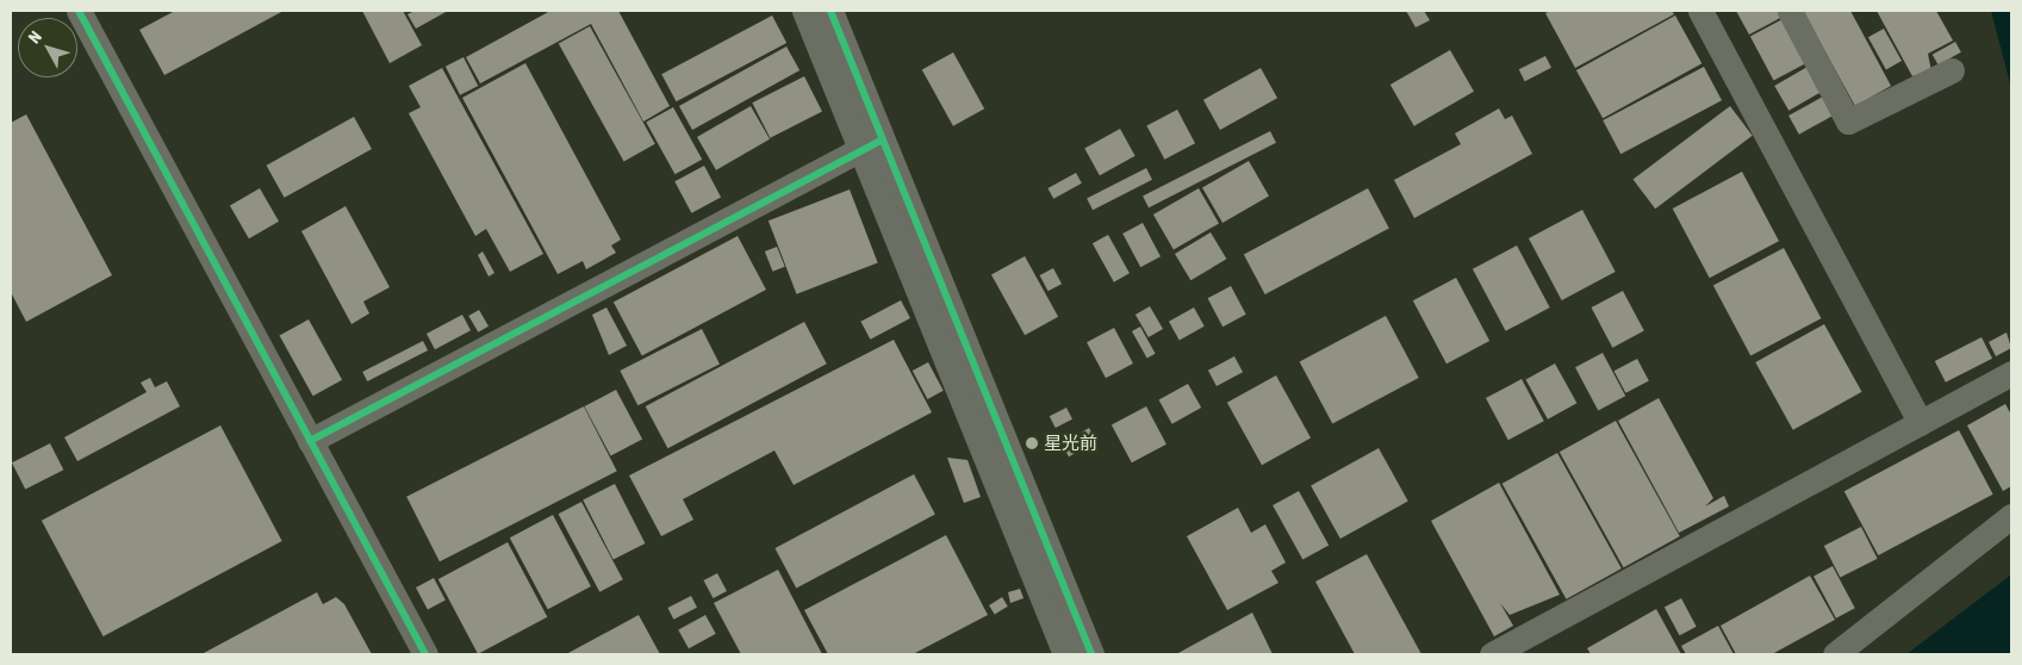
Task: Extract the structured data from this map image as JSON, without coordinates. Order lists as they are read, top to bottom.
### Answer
{
  "places": ["星光前"],
  "north": "top left"
}
